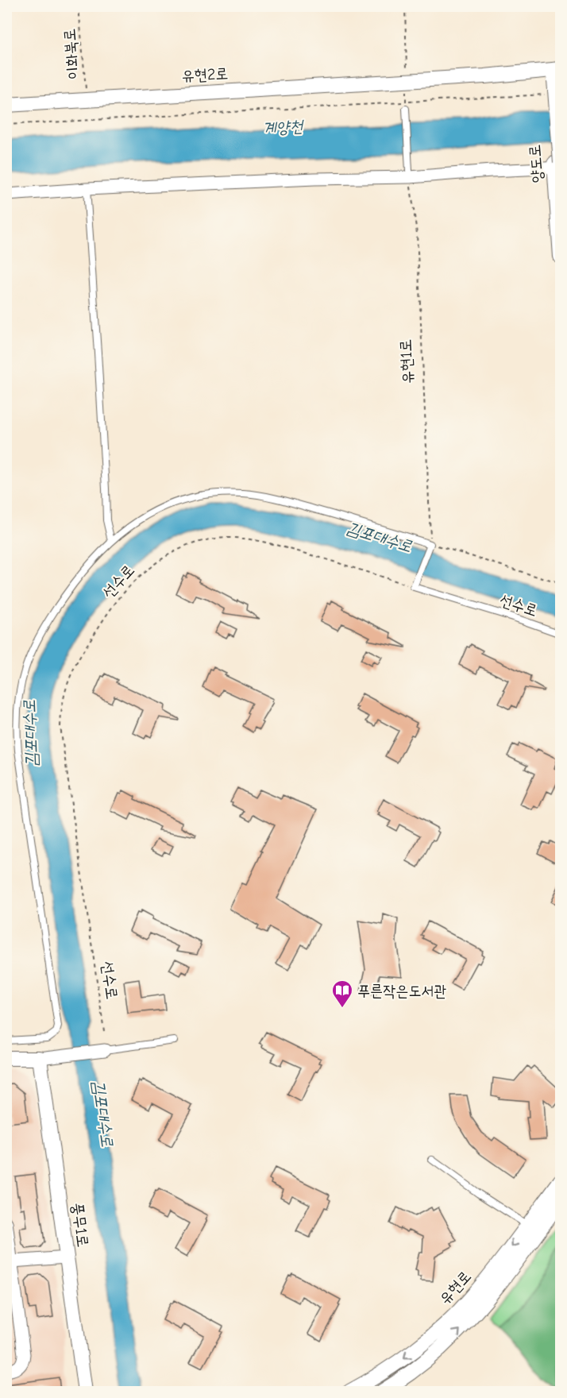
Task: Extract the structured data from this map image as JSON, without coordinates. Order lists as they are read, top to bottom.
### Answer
{
  "streets": {
    "street": [
      "유현2로",
      "양도로",
      "풍무1로",
      "유현로"
    ],
    "lane": ["선수로"],
    "path": ["이화북로", "유현1로"]
  },
  "crossings": [
    ["이화북로", "유현2로"],
    ["유현2로", "양도로"]
  ],
  "water": ["계양천", "김포대수로"],
  "places": {
    "library": ["푸른작은도서관"]
  }
}
